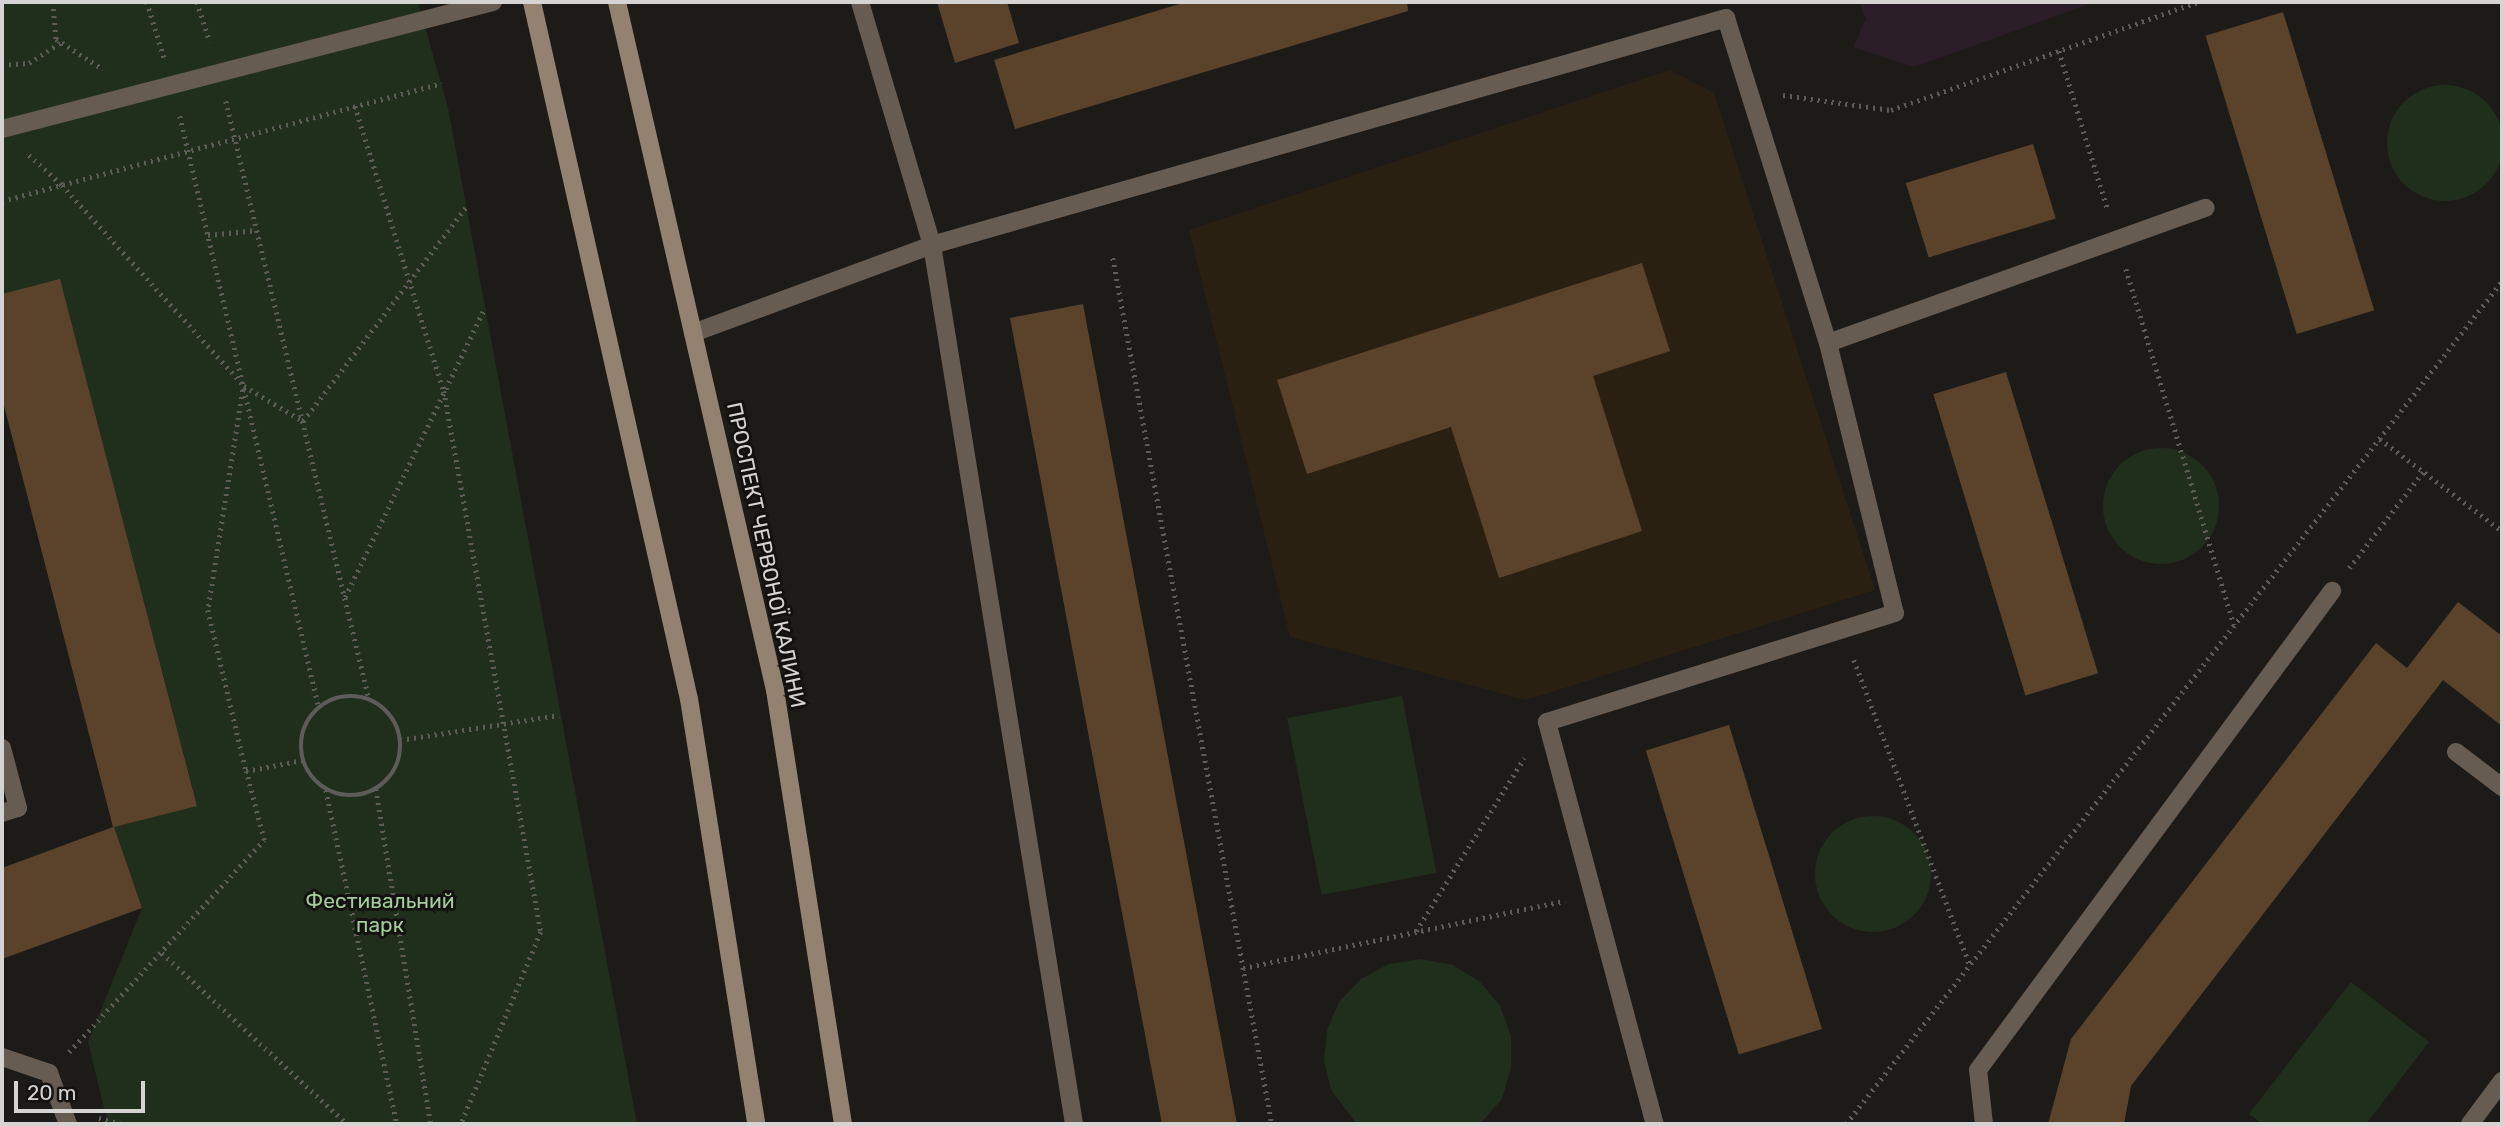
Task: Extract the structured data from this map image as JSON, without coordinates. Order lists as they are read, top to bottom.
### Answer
{
  "streets": {
    "main road": ["ПРОСПЕКТ ЧЕРВОНОЇ КАЛИНИ"]
  },
  "parks": ["Фестивальний парк"],
  "scale_bar": "20 m"
}
